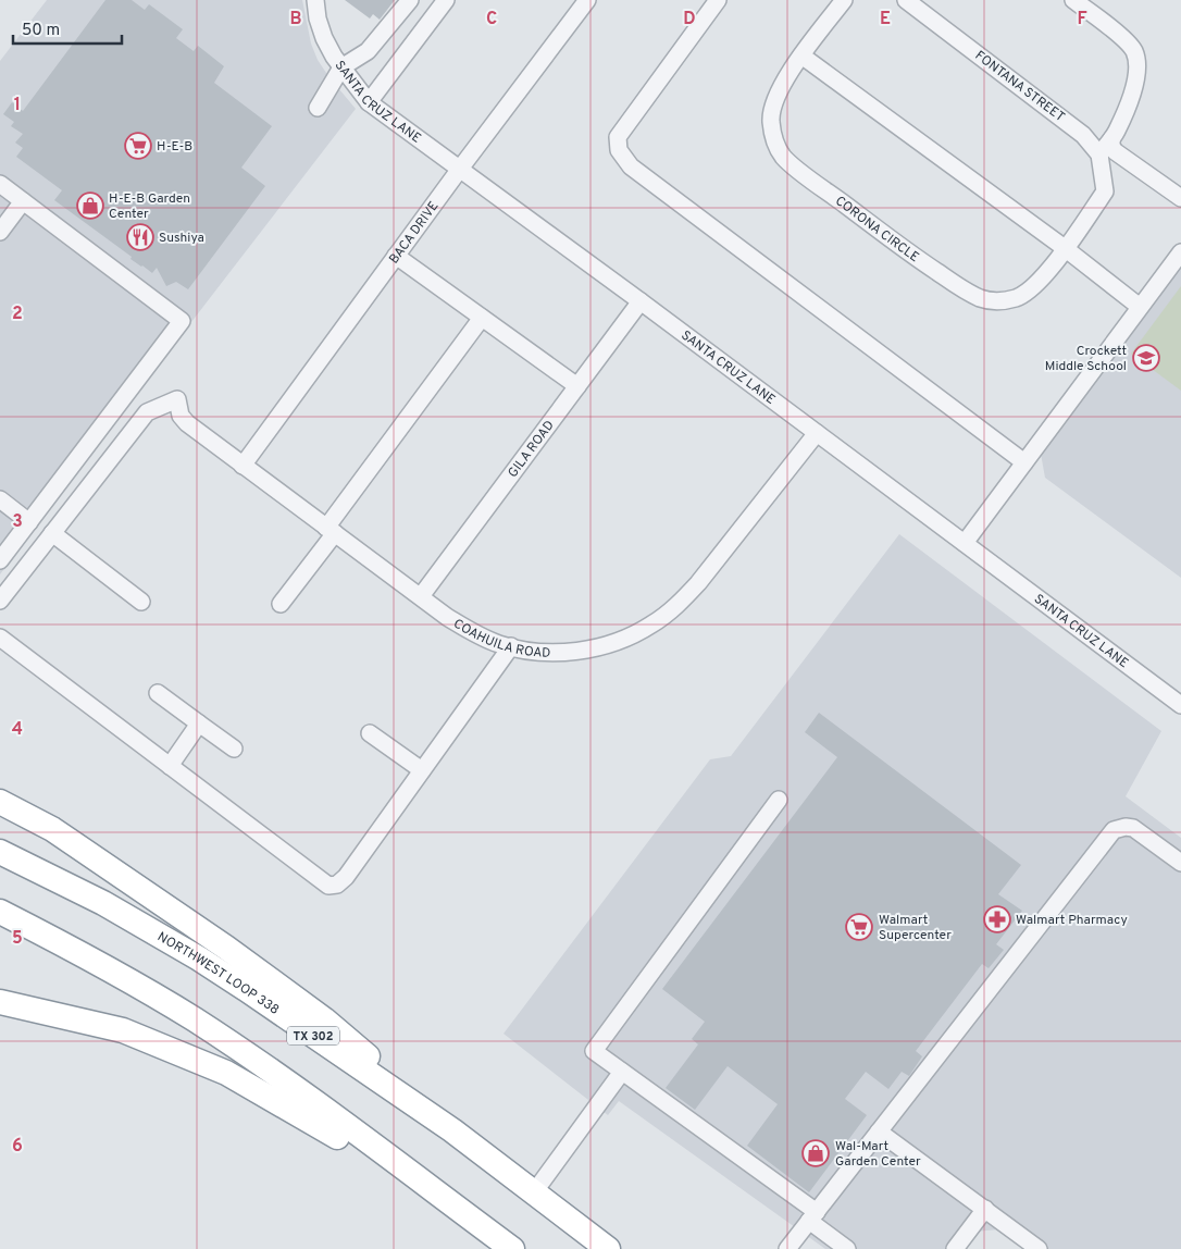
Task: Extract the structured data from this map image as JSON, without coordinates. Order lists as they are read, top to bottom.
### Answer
{
  "streets": {
    "highway": ["NORTHWEST LOOP 338", "TX 302"],
    "street": [
      "FONTANA STREET",
      "SANTA CRUZ LANE",
      "CORONA CIRCLE",
      "BACA DRIVE",
      "GILA ROAD",
      "COAHUILA ROAD"
    ]
  },
  "crossings": [
    ["FONTANA STREET", "CORONA CIRCLE"],
    ["SANTA CRUZ LANE", "BACA DRIVE"],
    ["SANTA CRUZ LANE", "GILA ROAD"],
    ["SANTA CRUZ LANE", "COAHUILA ROAD"],
    ["BACA DRIVE", "COAHUILA ROAD"],
    ["GILA ROAD", "COAHUILA ROAD"]
  ],
  "places": {
    "supermarket": ["H-E-B", "Walmart Supercenter"],
    "shop": ["H-E-B Garden Center", "Wal-Mart Garden Center"],
    "restaurant": ["Sushiya"],
    "school or university": ["Crockett Middle School"],
    "pharmacy": ["Walmart Pharmacy"]
  },
  "scale_bar": "50 m",
  "grid": {
    "columns": [
      "B",
      "C",
      "D",
      "E",
      "F"
    ],
    "rows": [
      "1",
      "2",
      "3",
      "4",
      "5",
      "6"
    ]
  }
}
